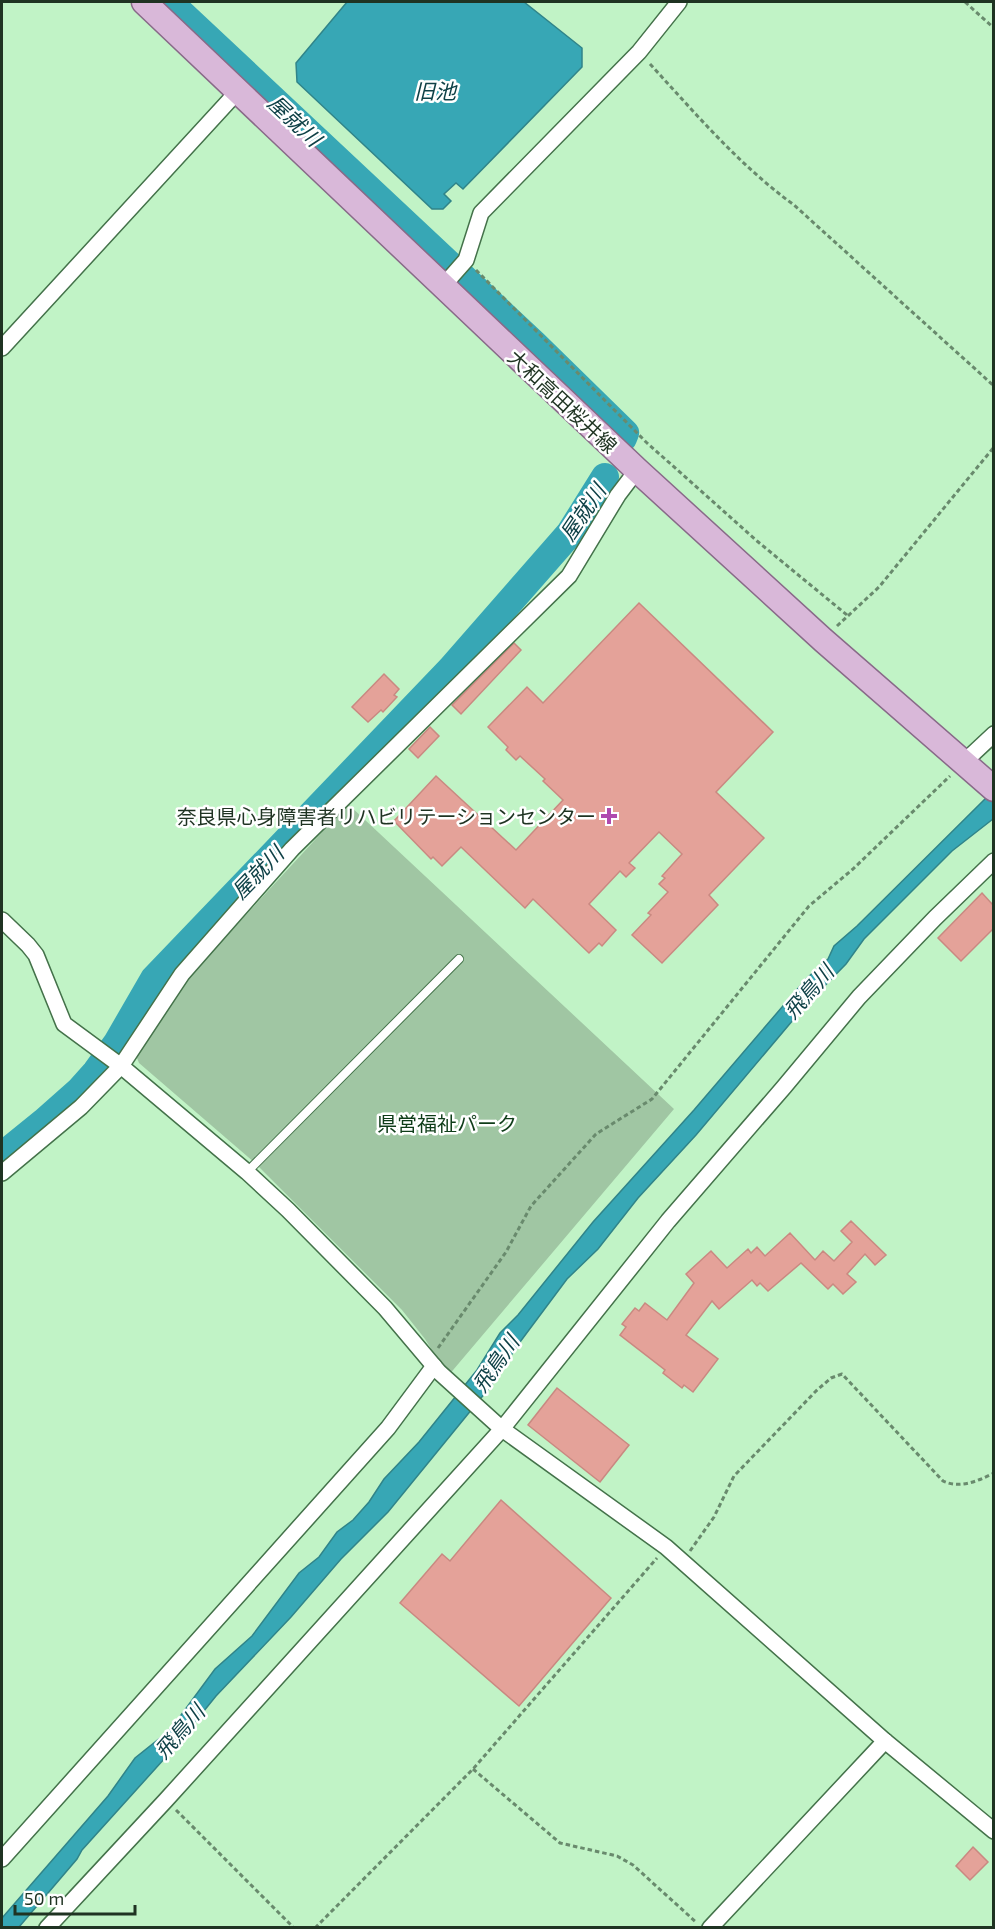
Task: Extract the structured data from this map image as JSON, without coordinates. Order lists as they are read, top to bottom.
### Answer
{
  "streets": {
    "main road": ["大和高田桜井線"]
  },
  "water": ["旧池", "屋就川", "飛鳥川"],
  "parks": ["県営福祉パーク"],
  "places": {
    "health": ["奈良県心身障害者リハビリテーションセンター"]
  },
  "scale_bar": "50 m"
}
